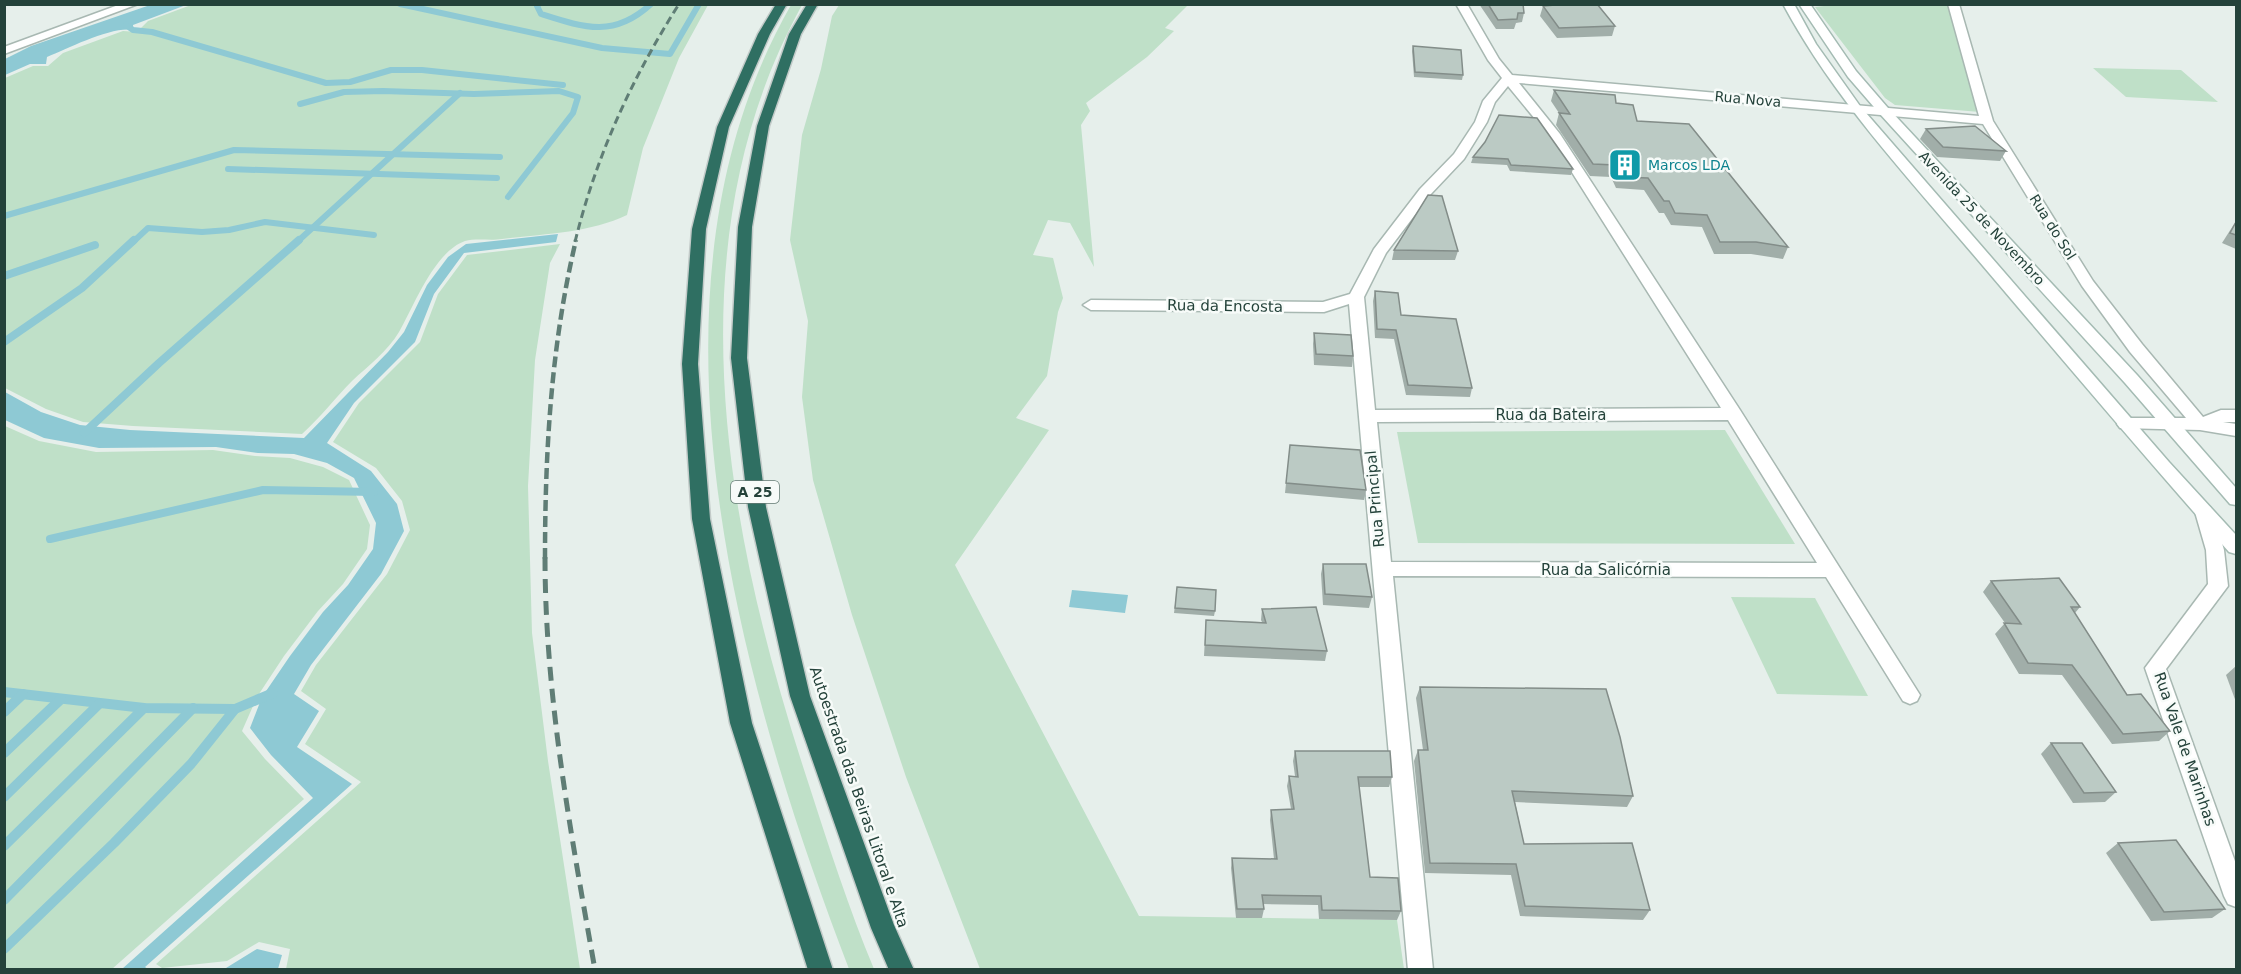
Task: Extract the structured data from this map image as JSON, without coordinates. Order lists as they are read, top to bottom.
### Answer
{
  "streets": {
    "highway": ["A 25", "Autoestrada das Beiras Litoral e Alta"],
    "street": [
      "Rua Nova",
      "Avenida 25 de Novembro",
      "Rua do Sol",
      "Rua da Encosta",
      "Rua da Bateira",
      "Rua Principal",
      "Rua da Salicórnia",
      "Rua Vale de Marinhas"
    ]
  },
  "crossings": [
    ["Rua Nova", "Avenida 25 de Novembro"],
    ["Rua Nova", "Rua do Sol"],
    ["Avenida 25 de Novembro", "Rua Vale de Marinhas"],
    ["Rua da Encosta", "Rua Principal"],
    ["Rua da Bateira", "Rua Principal"],
    ["Rua Principal", "Rua da Salicórnia"]
  ],
  "places": {
    "building": ["Marcos LDA"]
  }
}
